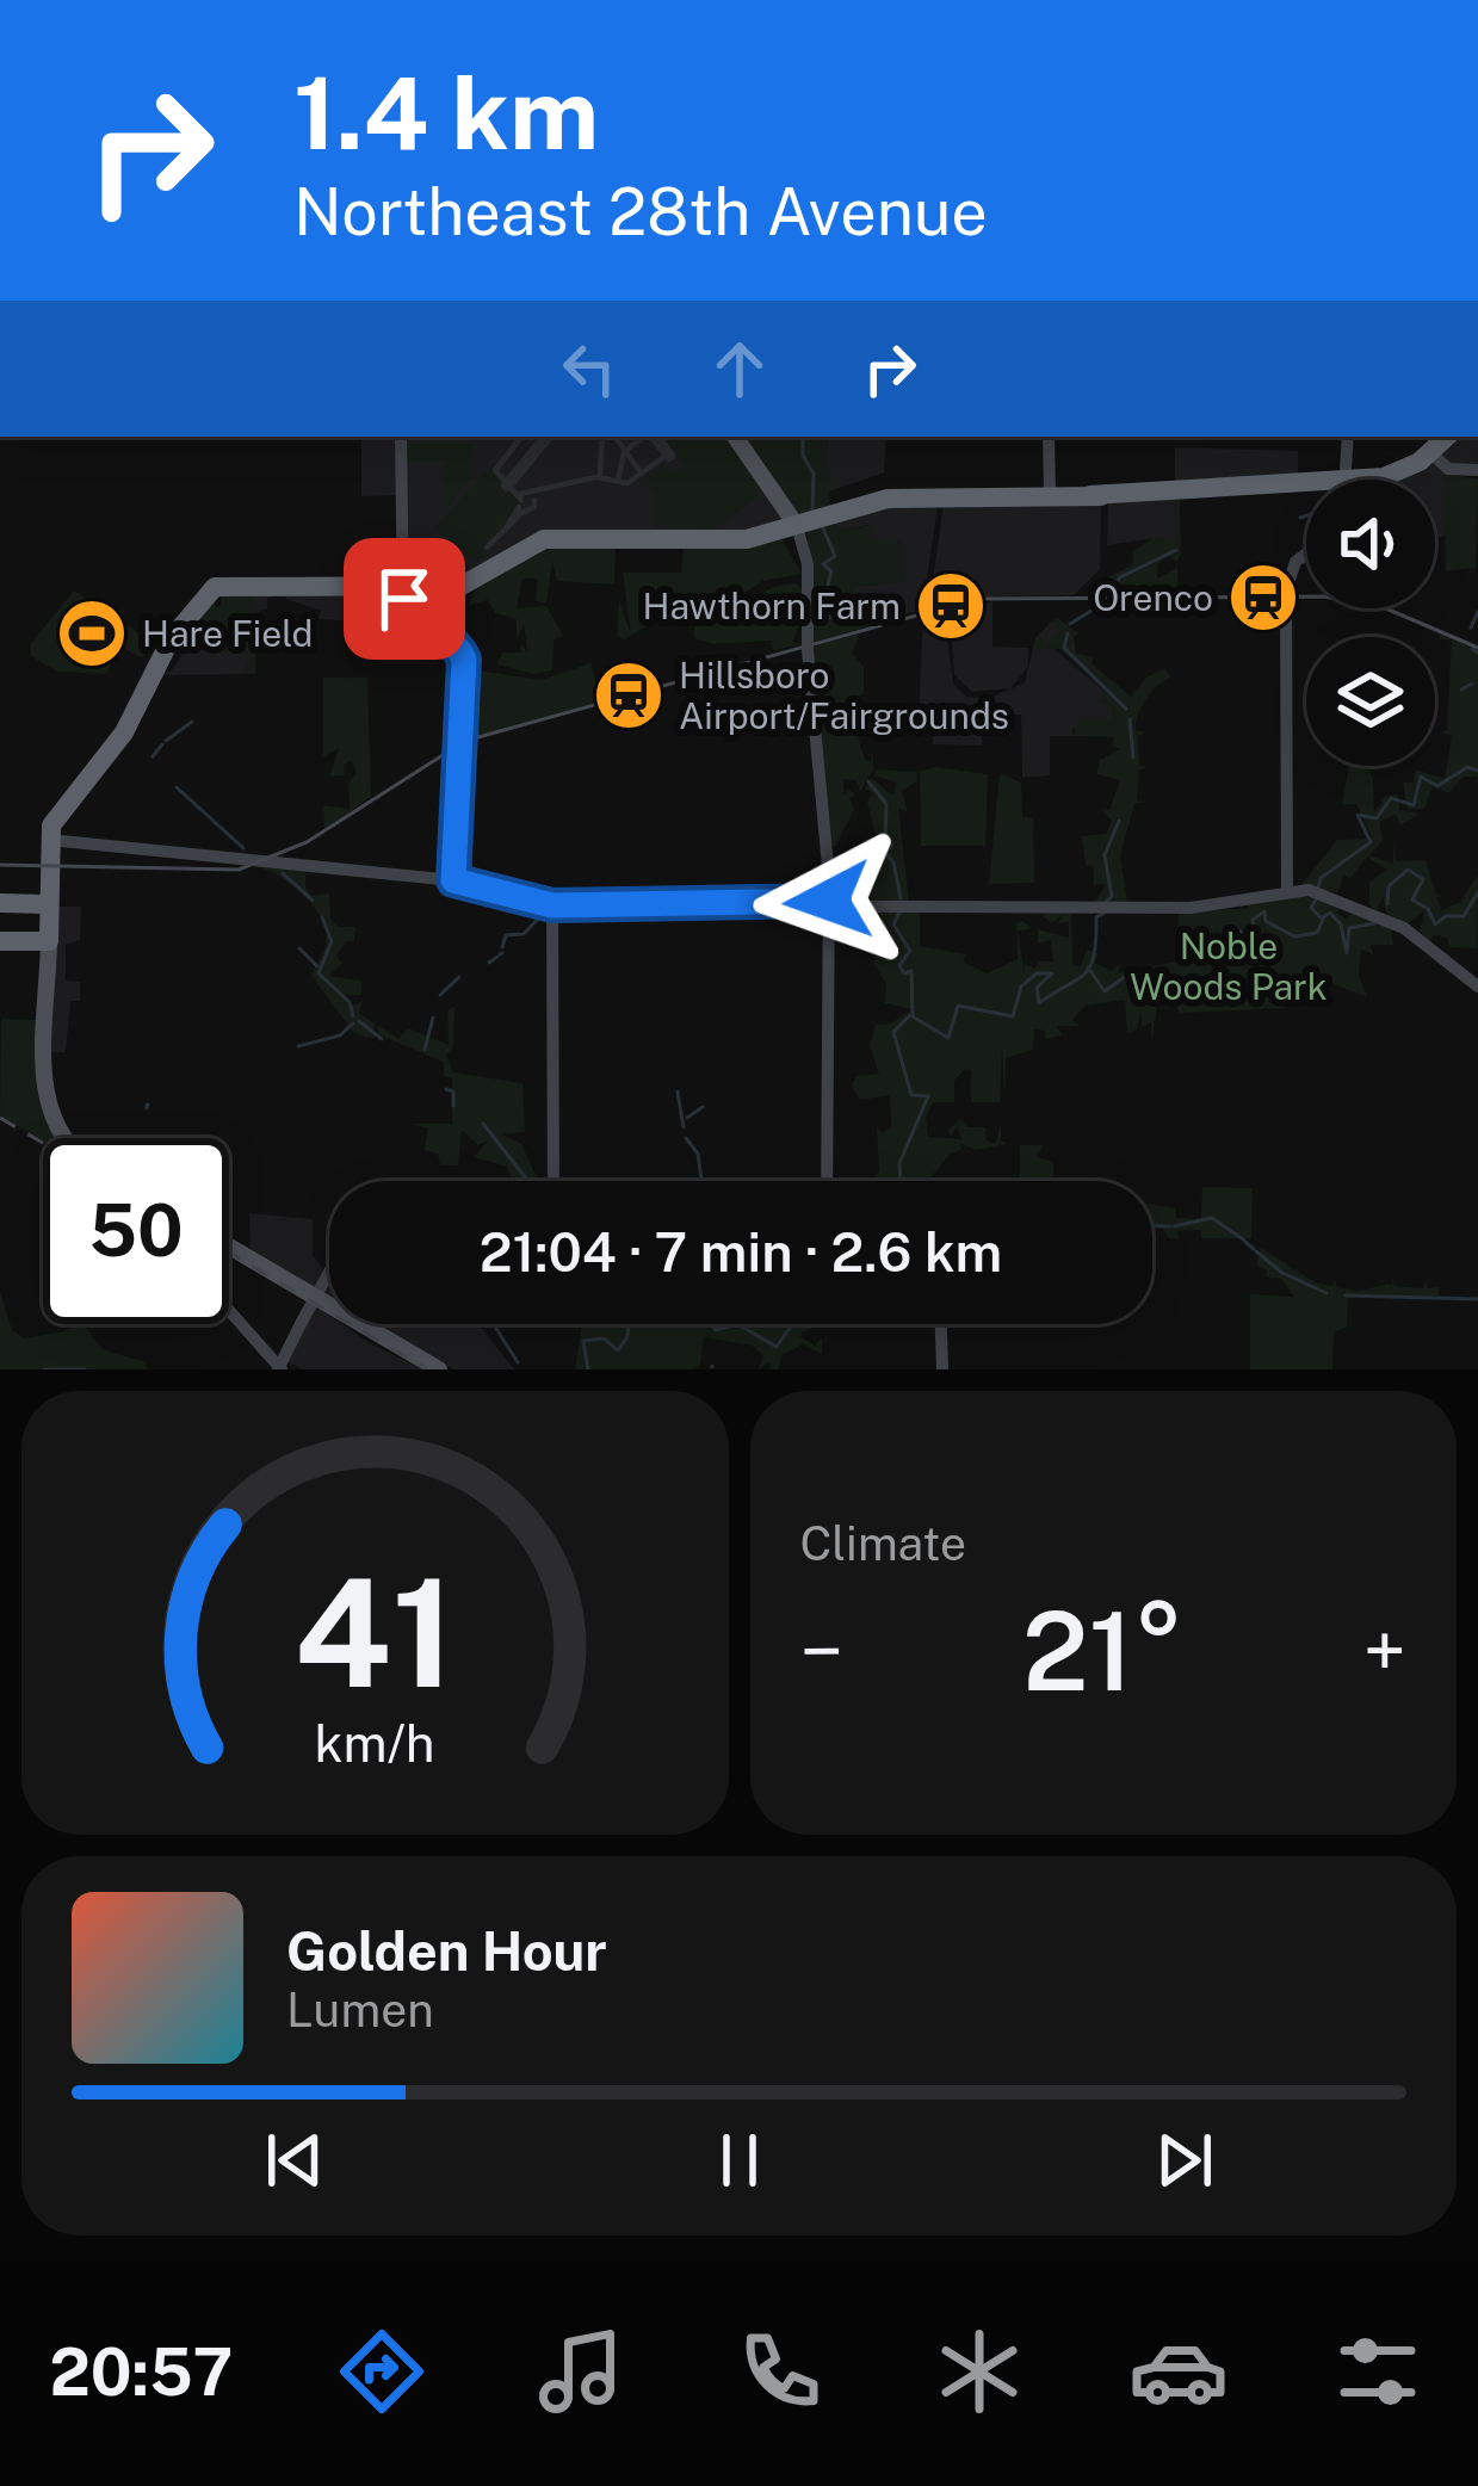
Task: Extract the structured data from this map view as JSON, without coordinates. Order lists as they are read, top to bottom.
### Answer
{
  "parks": ["Noble Woods Park"],
  "places": {
    "station": ["Orenco", "Hawthorn Farm", "Hillsboro Airport/Fairgrounds"],
    "sports": ["Hare Field"]
  },
  "page": {
    "turn": ["1.4 km", "Northeast 28th Avenue"],
    "limit": "50",
    "trip": "21:04 · 7 min · 2.6 km",
    "tile": "Climate",
    "heat": ["−", "21°", "+"],
    "song": ["Golden Hour", "Lumen"],
    "tabs": "20:57",
    "gauge": ["41", "km/h"]
  }
}
